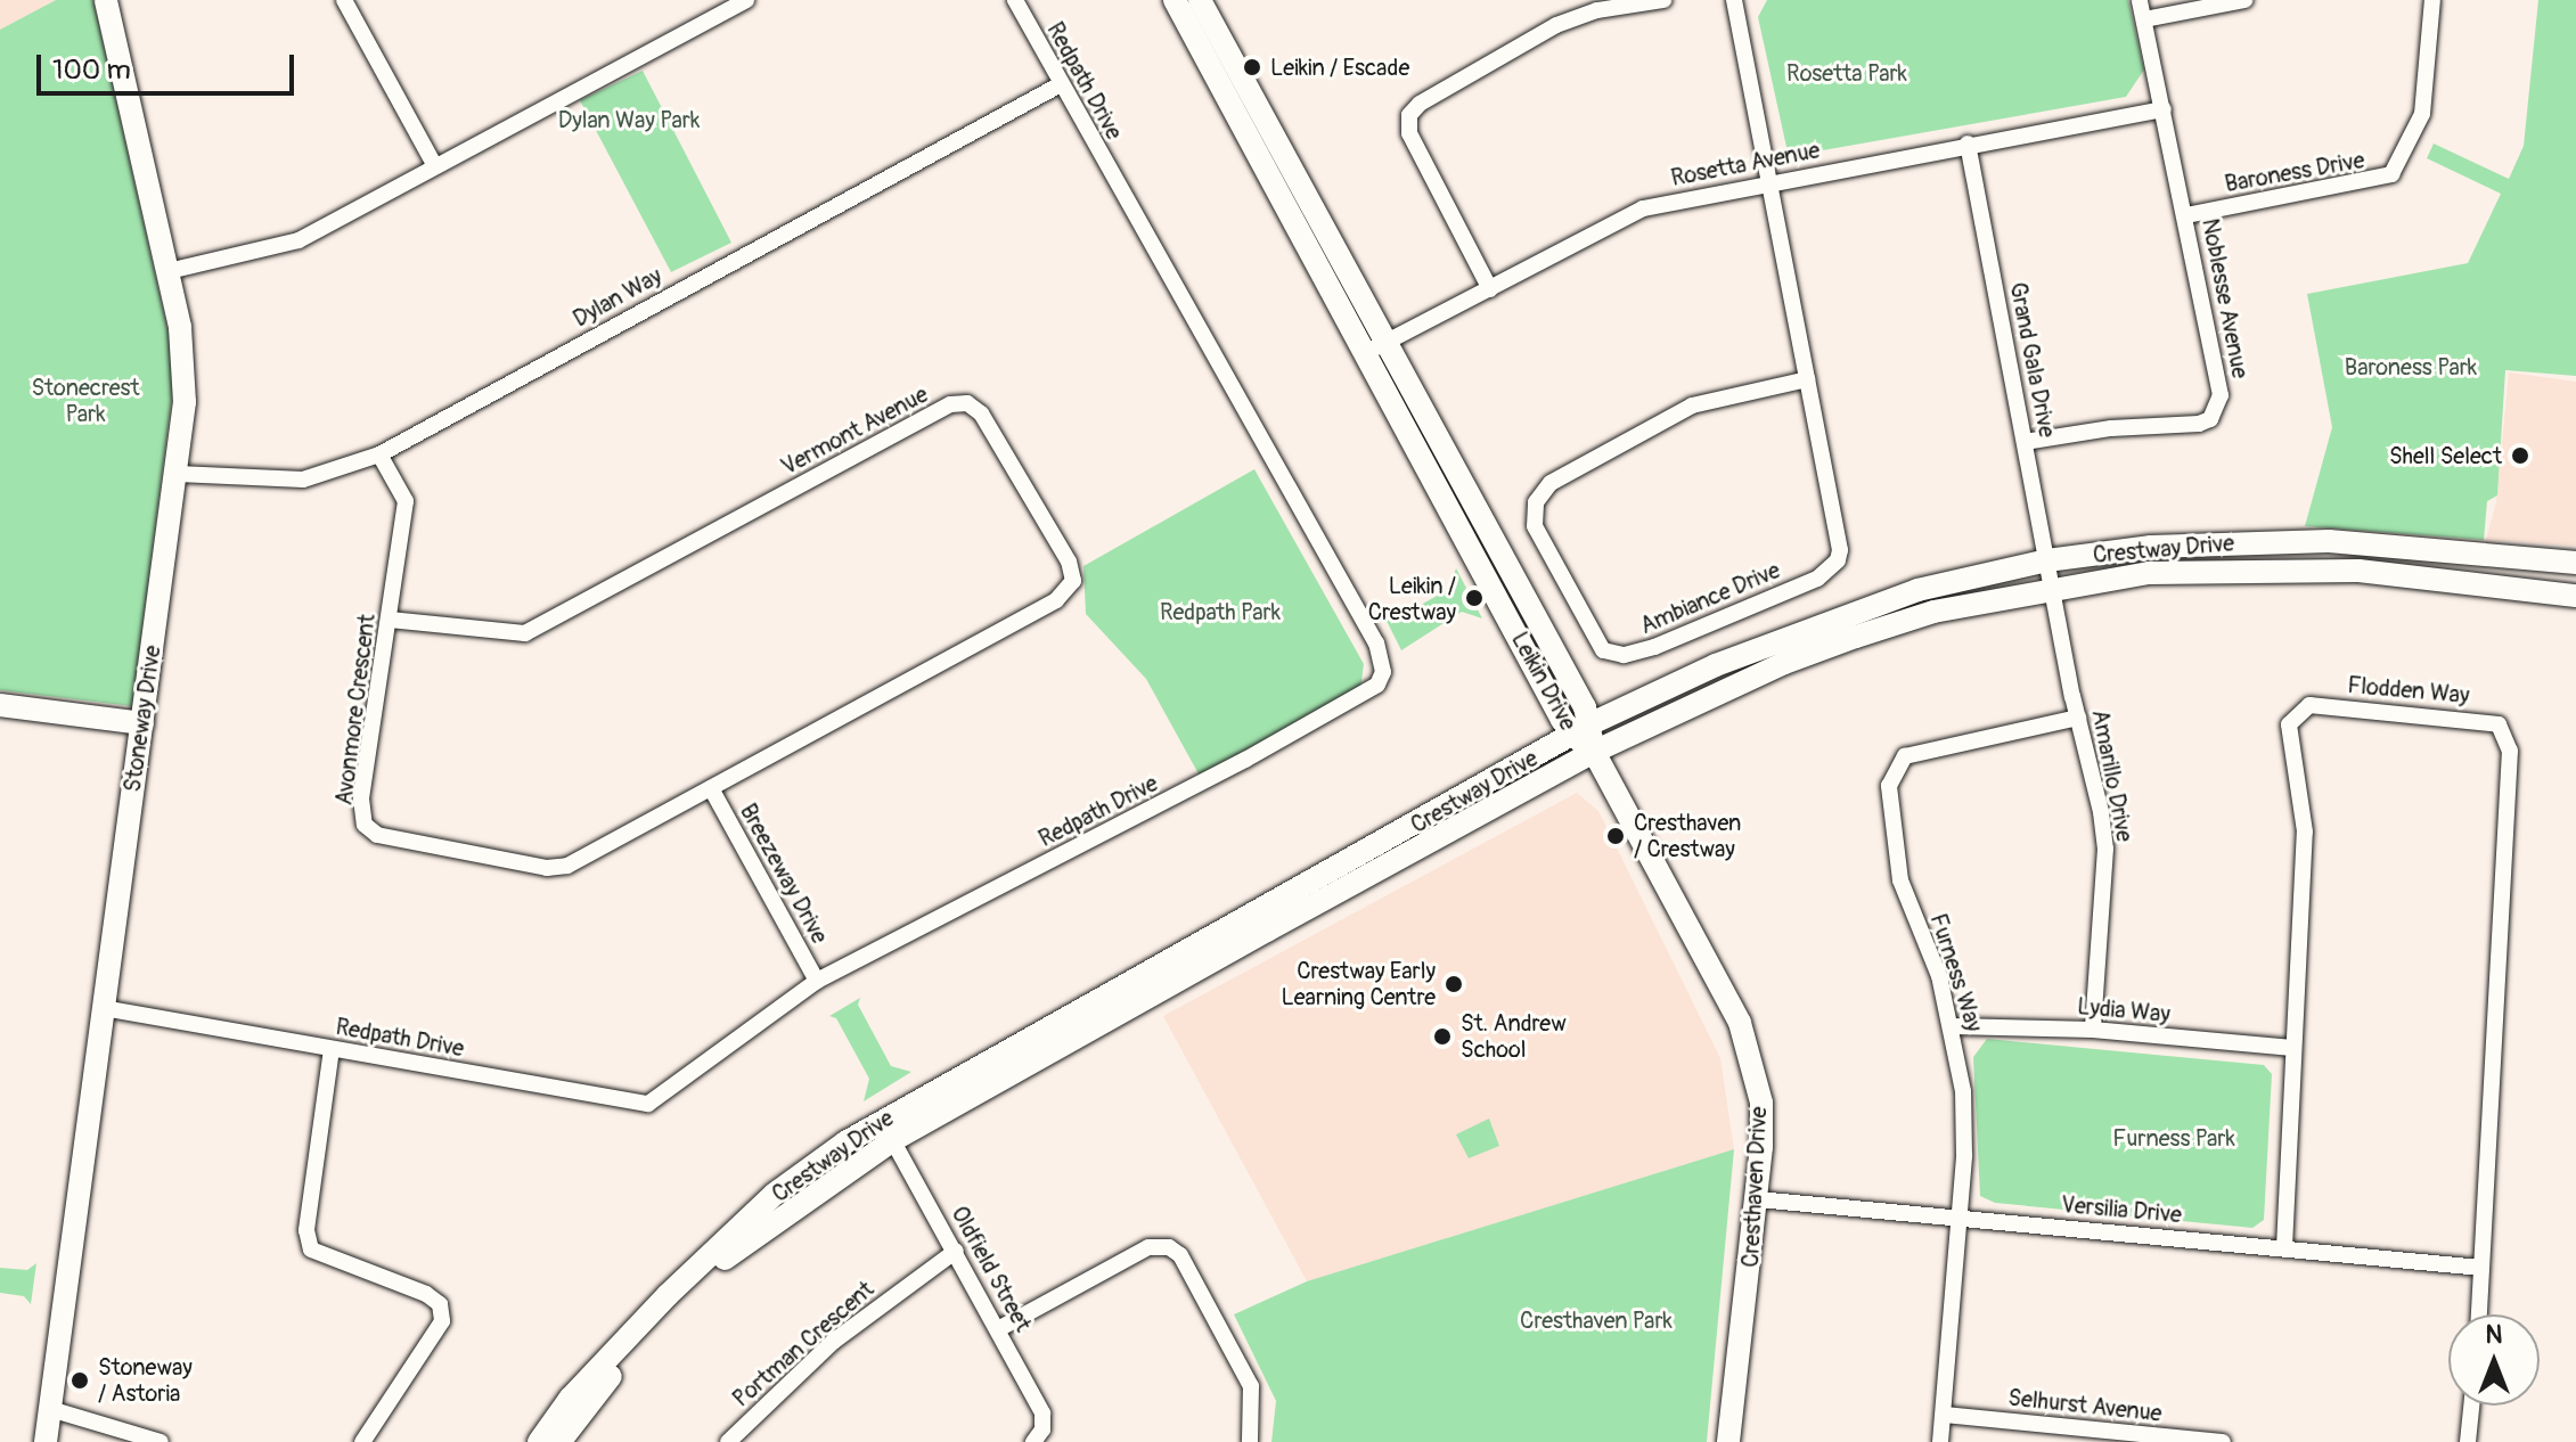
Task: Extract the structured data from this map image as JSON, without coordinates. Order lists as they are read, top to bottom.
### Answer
{
  "streets": {
    "street": [
      "Redpath Drive",
      "Rosetta Avenue",
      "Baroness Drive",
      "Dylan Way",
      "Noblesse Avenue",
      "Grand Gala Drive",
      "Vermont Avenue",
      "Crestway Drive",
      "Ambiance Drive",
      "Leikin Drive",
      "Flodden Way",
      "Avonmore Crescent",
      "Stoneway Drive",
      "Amarillo Drive",
      "Breezeway Drive",
      "Furness Way",
      "Lydia Way",
      "Cresthaven Drive",
      "Versilia Drive",
      "Oldfield Street",
      "Portman Crescent",
      "Selhurst Avenue"
    ]
  },
  "crossings": [
    ["Redpath Drive", "Dylan Way"],
    ["Redpath Drive", "Stoneway Drive"],
    ["Redpath Drive", "Breezeway Drive"],
    ["Rosetta Avenue", "Noblesse Avenue"],
    ["Rosetta Avenue", "Grand Gala Drive"],
    ["Rosetta Avenue", "Ambiance Drive"],
    ["Rosetta Avenue", "Leikin Drive"],
    ["Baroness Drive", "Noblesse Avenue"],
    ["Dylan Way", "Avonmore Crescent"],
    ["Dylan Way", "Stoneway Drive"],
    ["Noblesse Avenue", "Grand Gala Drive"],
    ["Grand Gala Drive", "Crestway Drive"],
    ["Grand Gala Drive", "Amarillo Drive"],
    ["Vermont Avenue", "Avonmore Crescent"],
    ["Vermont Avenue", "Breezeway Drive"],
    ["Crestway Drive", "Leikin Drive"],
    ["Crestway Drive", "Amarillo Drive"],
    ["Crestway Drive", "Cresthaven Drive"],
    ["Crestway Drive", "Oldfield Street"],
    ["Leikin Drive", "Cresthaven Drive"],
    ["Flodden Way", "Lydia Way"],
    ["Flodden Way", "Versilia Drive"],
    ["Avonmore Crescent", "Breezeway Drive"],
    ["Amarillo Drive", "Furness Way"],
    ["Amarillo Drive", "Lydia Way"],
    ["Furness Way", "Lydia Way"],
    ["Furness Way", "Versilia Drive"],
    ["Furness Way", "Selhurst Avenue"],
    ["Cresthaven Drive", "Versilia Drive"],
    ["Oldfield Street", "Portman Crescent"]
  ],
  "parks": [
    "Rosetta Park",
    "Dylan Way Park",
    "Baroness Park",
    "Stonecrest Park",
    "Redpath Park",
    "Furness Park",
    "Cresthaven Park"
  ],
  "places": [
    "Leikin / Escade",
    "Shell Select",
    "Leikin / Crestway",
    "Cresthaven / Crestway",
    "Crestway Early Learning Centre",
    "St. Andrew School",
    "Stoneway / Astoria"
  ],
  "scale_bar": "100 m",
  "north": "top"
}
